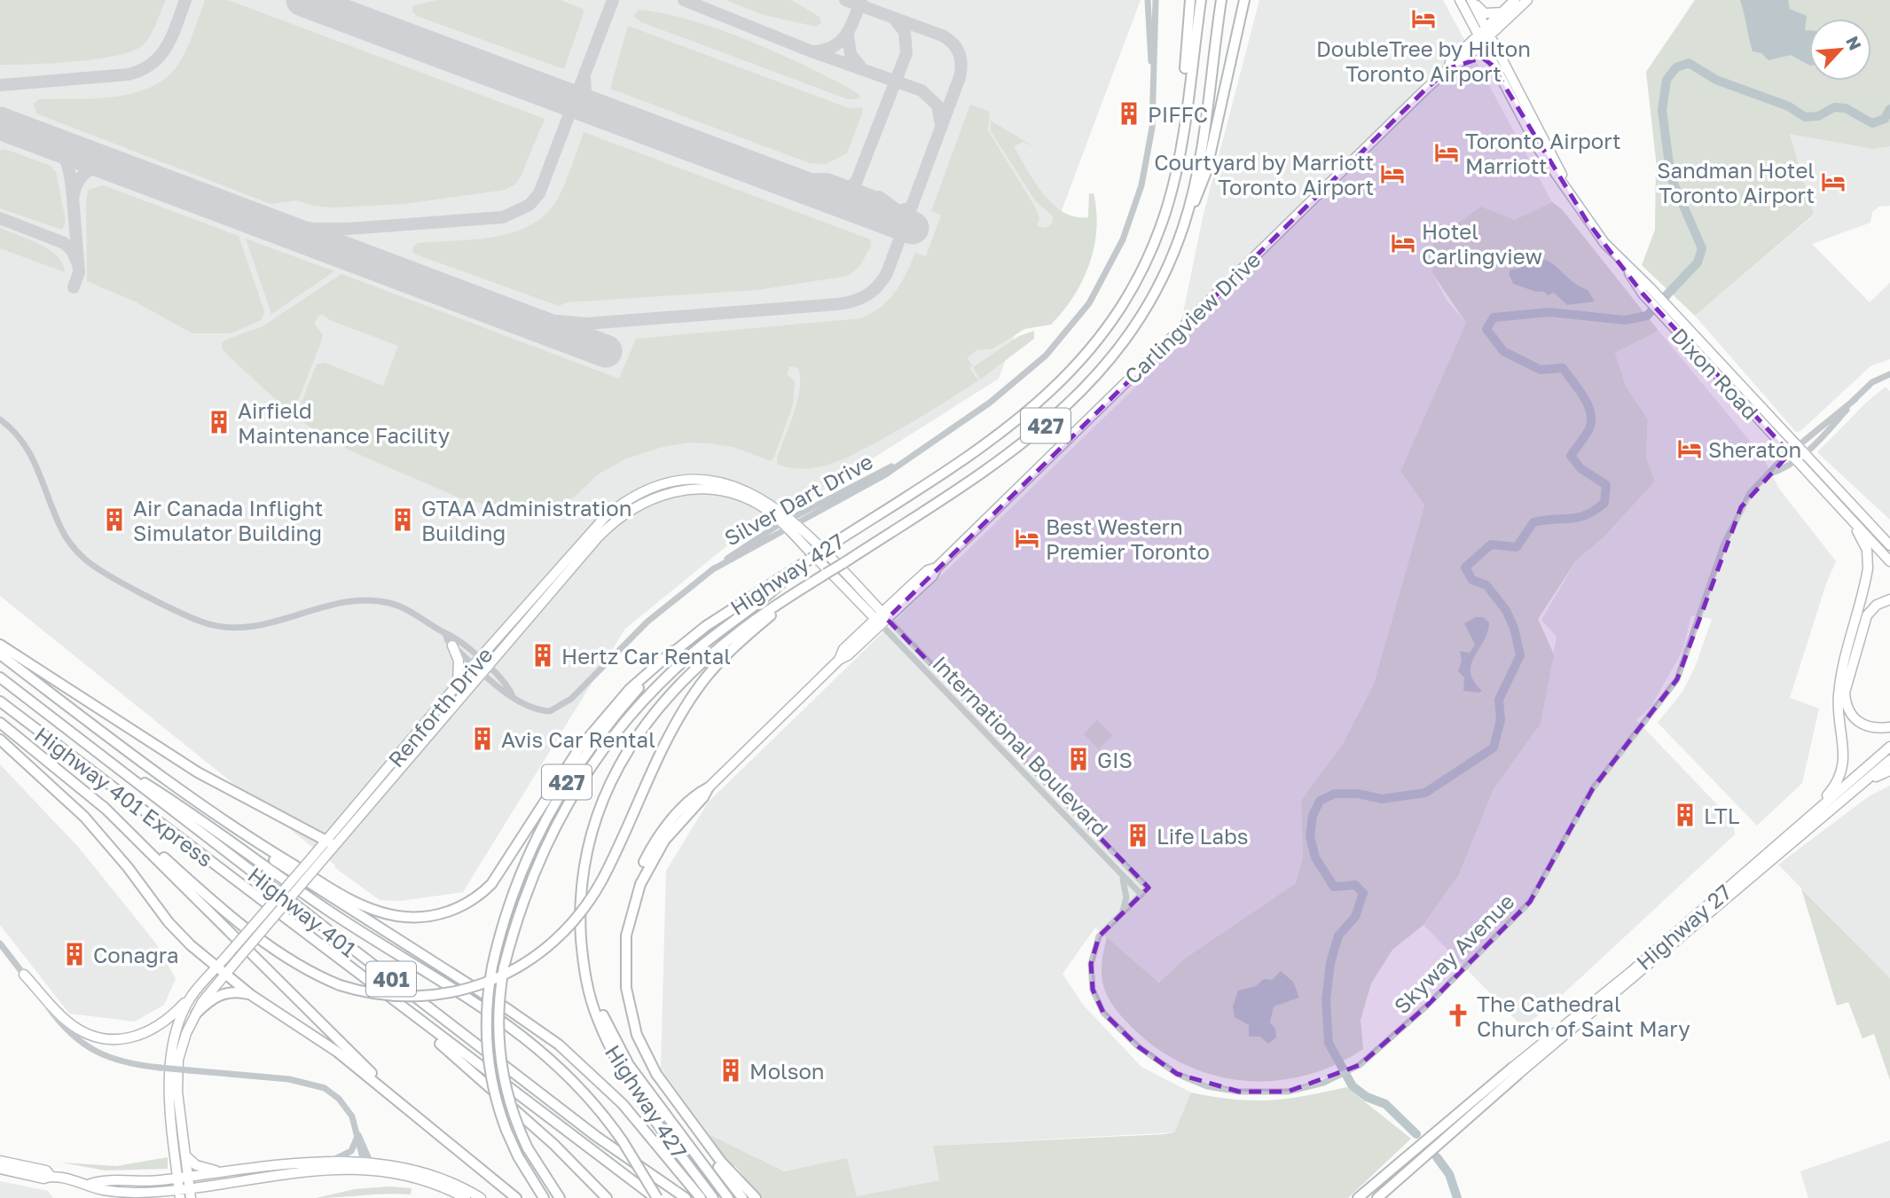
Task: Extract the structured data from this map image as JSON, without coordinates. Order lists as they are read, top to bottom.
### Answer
{
  "streets": {
    "highway": [
      "427",
      "Highway 427",
      "Highway 401 Express",
      "Highway 401",
      "Highway 27",
      "401"
    ],
    "main road": ["Carlingview Drive", "Dixon Road", "Renforth Drive"],
    "street": ["Silver Dart Drive", "International Boulevard", "Skyway Avenue"]
  },
  "crossings": [
    ["Carlingview Drive", "Dixon Road"],
    ["Carlingview Drive", "Renforth Drive"],
    ["Carlingview Drive", "International Boulevard"],
    ["Dixon Road", "Skyway Avenue"],
    ["Silver Dart Drive", "Renforth Drive"],
    ["Renforth Drive", "International Boulevard"],
    ["International Boulevard", "Skyway Avenue"],
    ["Highway 401 Express", "Highway 401"],
    ["Highway 401 Express", "401"]
  ],
  "places": {
    "hotel": [
      "DoubleTree by Hilton Toronto Airport",
      "Toronto Airport Marriott",
      "Courtyard by Marriott Toronto Airport",
      "Sandman Hotel Toronto Airport",
      "Hotel Carlingview",
      "Sheraton",
      "Best Western Premier Toronto"
    ],
    "building": [
      "PIFFC",
      "Airfield Maintenance Facility",
      "Air Canada Inflight Simulator Building",
      "GTAA Administration Building",
      "Hertz Car Rental",
      "Avis Car Rental",
      "GIS",
      "LTL",
      "Life Labs",
      "Conagra",
      "Molson"
    ],
    "church": ["The Cathedral Church of Saint Mary"]
  },
  "north": "top right"
}
